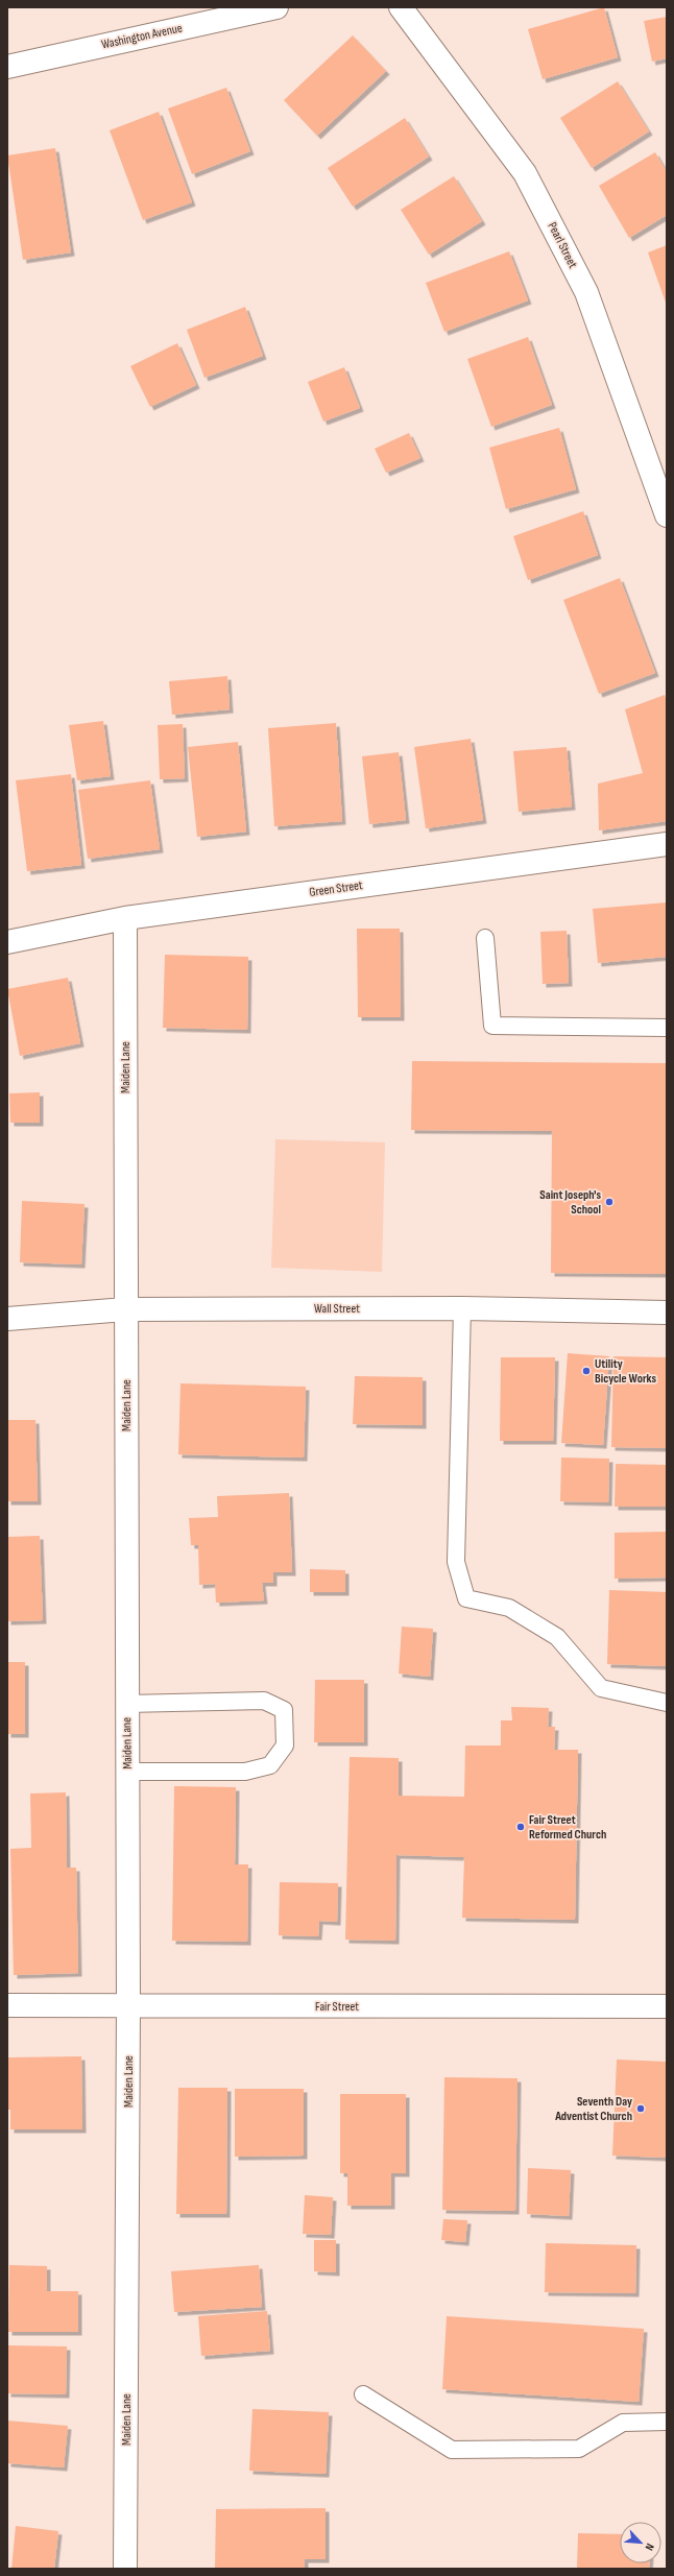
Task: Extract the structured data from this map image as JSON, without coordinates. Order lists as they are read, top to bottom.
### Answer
{
  "streets": {
    "street": [
      "Washington Avenue",
      "Pearl Street",
      "Green Street",
      "Maiden Lane",
      "Wall Street",
      "Fair Street"
    ]
  },
  "crossings": [
    ["Green Street", "Maiden Lane"],
    ["Maiden Lane", "Wall Street"],
    ["Maiden Lane", "Fair Street"]
  ],
  "places": [
    "Saint Joseph's School",
    "Utility Bicycle Works",
    "Fair Street Reformed Church",
    "Seventh Day Adventist Church"
  ],
  "north": "bottom right"
}
